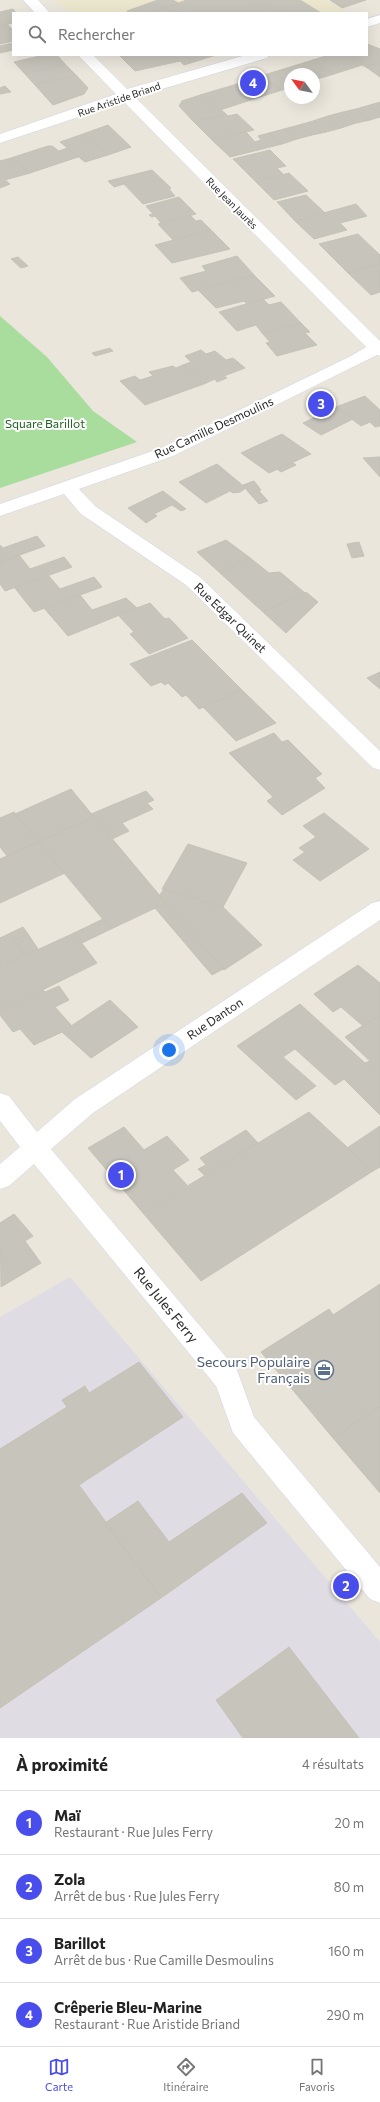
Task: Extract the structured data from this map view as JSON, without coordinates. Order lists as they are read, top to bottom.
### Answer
{
  "streets": {
    "street": [
      "Rue Aristide Briand",
      "Rue Jean Jaurès",
      "Rue Camille Desmoulins",
      "Rue Edgar Quinet",
      "Rue Danton",
      "Rue Jules Ferry"
    ]
  },
  "crossings": [
    ["Rue Aristide Briand", "Rue Jean Jaurès"],
    ["Rue Jean Jaurès", "Rue Camille Desmoulins"],
    ["Rue Camille Desmoulins", "Rue Edgar Quinet"],
    ["Rue Danton", "Rue Jules Ferry"]
  ],
  "parks": ["Square Barillot"],
  "places": {
    "office": ["Secours Populaire Français"]
  },
  "north": "top left",
  "page": {
    "search": "Rechercher",
    "pins": [
      "4",
      "3",
      "1",
      "2"
    ],
    "heading": ["À proximité", "4 résultats"],
    "list": [
      {
        "mark": "1",
        "name": "Maï",
        "note": "Restaurant · Rue Jules Ferry",
        "value": "20 m"
      },
      {
        "mark": "2",
        "name": "Zola",
        "note": "Arrêt de bus · Rue Jules Ferry",
        "value": "80 m"
      },
      {
        "mark": "3",
        "name": "Barillot",
        "note": "Arrêt de bus · Rue Camille Desmoulins",
        "value": "160 m"
      },
      {
        "mark": "4",
        "name": "Crêperie Bleu-Marine",
        "note": "Restaurant · Rue Aristide Briand",
        "value": "290 m"
      }
    ],
    "nav": ["Carte", "Itinéraire", "Favoris"]
  }
}
